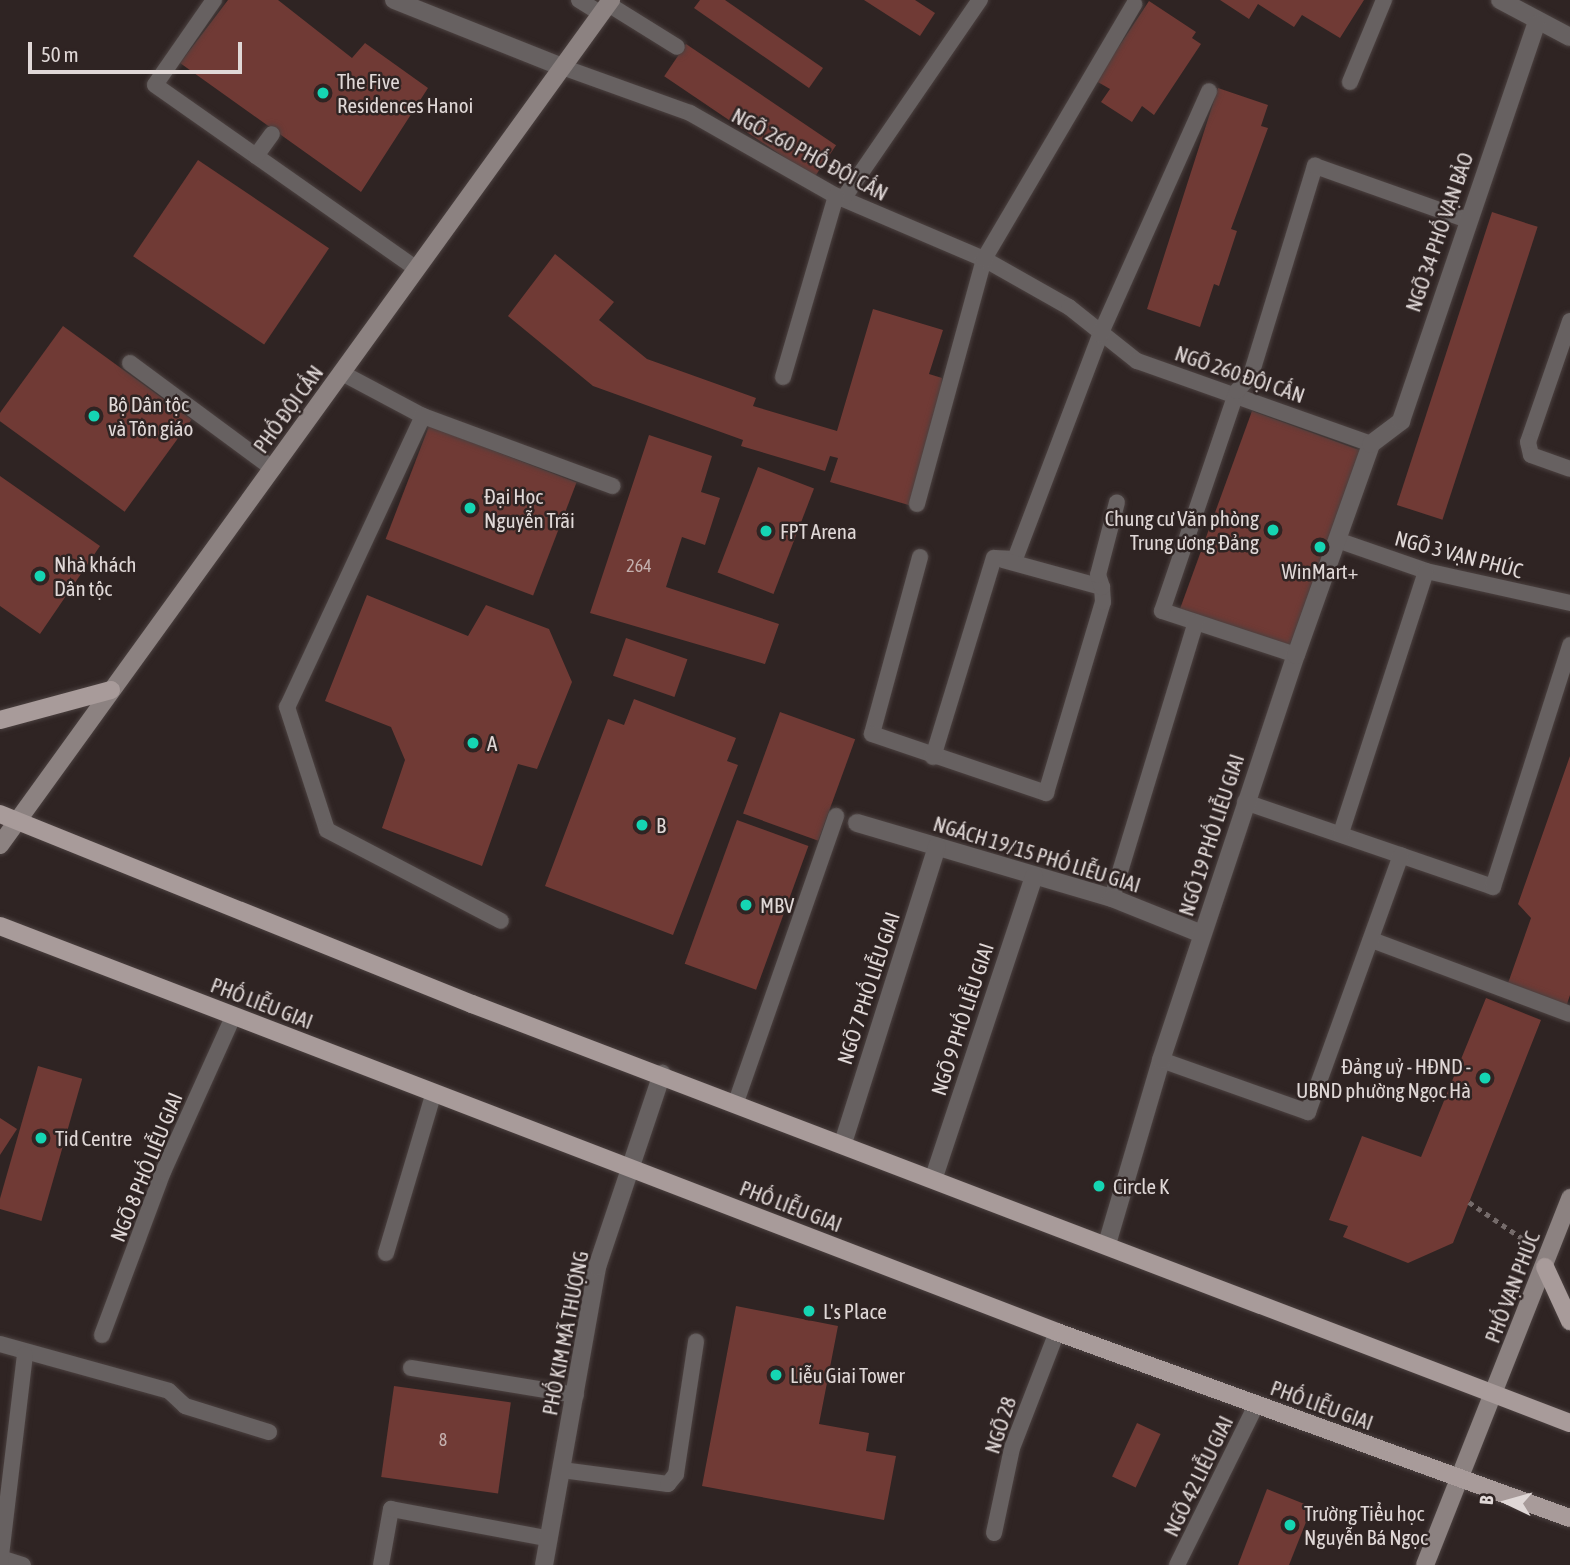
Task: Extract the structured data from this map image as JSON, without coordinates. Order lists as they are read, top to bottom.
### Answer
{
  "streets": {
    "main road": ["PHỐ LIỄU GIAI"],
    "street": [
      "NGÕ 34 PHỐ VẠN BẢO",
      "PHỐ ĐỘI CẤN",
      "NGÕ 19 PHỐ LIỄU GIAI",
      "NGÁCH 19/15 PHỐ LIỄU GIAI",
      "NGÕ 7 PHỐ LIỄU GIAI",
      "NGÕ 9 PHỐ LIỄU GIAI",
      "PHỐ VẠN PHÚC",
      "PHỐ KIM MÃ THƯỢNG"
    ],
    "lane": [
      "NGÕ 260 PHỐ ĐỘI CẤN",
      "NGÕ 260 ĐỘI CẤN",
      "NGÕ 3 VẠN PHÚC",
      "NGÕ 8 PHỐ LIỄU GIAI",
      "NGÕ 28",
      "NGÕ 42 LIỄU GIAI"
    ]
  },
  "crossings": [
    ["NGÕ 260 PHỐ ĐỘI CẤN", "NGÕ 260 ĐỘI CẤN"],
    ["NGÕ 260 PHỐ ĐỘI CẤN", "PHỐ ĐỘI CẤN"],
    ["NGÕ 34 PHỐ VẠN BẢO", "NGÕ 260 ĐỘI CẤN"],
    ["NGÕ 34 PHỐ VẠN BẢO", "NGÕ 19 PHỐ LIỄU GIAI"],
    ["NGÕ 260 ĐỘI CẤN", "NGÕ 19 PHỐ LIỄU GIAI"],
    ["NGÕ 3 VẠN PHÚC", "NGÕ 19 PHỐ LIỄU GIAI"],
    ["NGÕ 19 PHỐ LIỄU GIAI", "NGÁCH 19/15 PHỐ LIỄU GIAI"],
    ["NGÁCH 19/15 PHỐ LIỄU GIAI", "NGÕ 7 PHỐ LIỄU GIAI"],
    ["NGÁCH 19/15 PHỐ LIỄU GIAI", "NGÕ 9 PHỐ LIỄU GIAI"],
    ["PHỐ LIỄU GIAI", "NGÕ 8 PHỐ LIỄU GIAI"],
    ["PHỐ LIỄU GIAI", "PHỐ VẠN PHÚC"],
    ["PHỐ LIỄU GIAI", "PHỐ KIM MÃ THƯỢNG"],
    ["PHỐ LIỄU GIAI", "NGÕ 28"],
    ["PHỐ LIỄU GIAI", "NGÕ 42 LIỄU GIAI"]
  ],
  "places": [
    "The Five Residences Hanoi",
    "Bộ Dân tộc và Tôn giáo",
    "Đại Học Nguyễn Trãi",
    "Chung cư Văn phòng Trung ương Đảng",
    "FPT Arena",
    "WinMart+",
    "Nhà khách Dân tộc",
    "A",
    "B",
    "MBV",
    "Đảng uỷ - HĐND - UBND phường Ngọc Hà",
    "Tid Centre",
    "Circle K",
    "L's Place",
    "Liễu Giai Tower",
    "Trường Tiểu học Nguyễn Bá Ngọc"
  ],
  "house_numbers": ["264", "8"],
  "scale_bar": "50 m",
  "north": "left"
}
